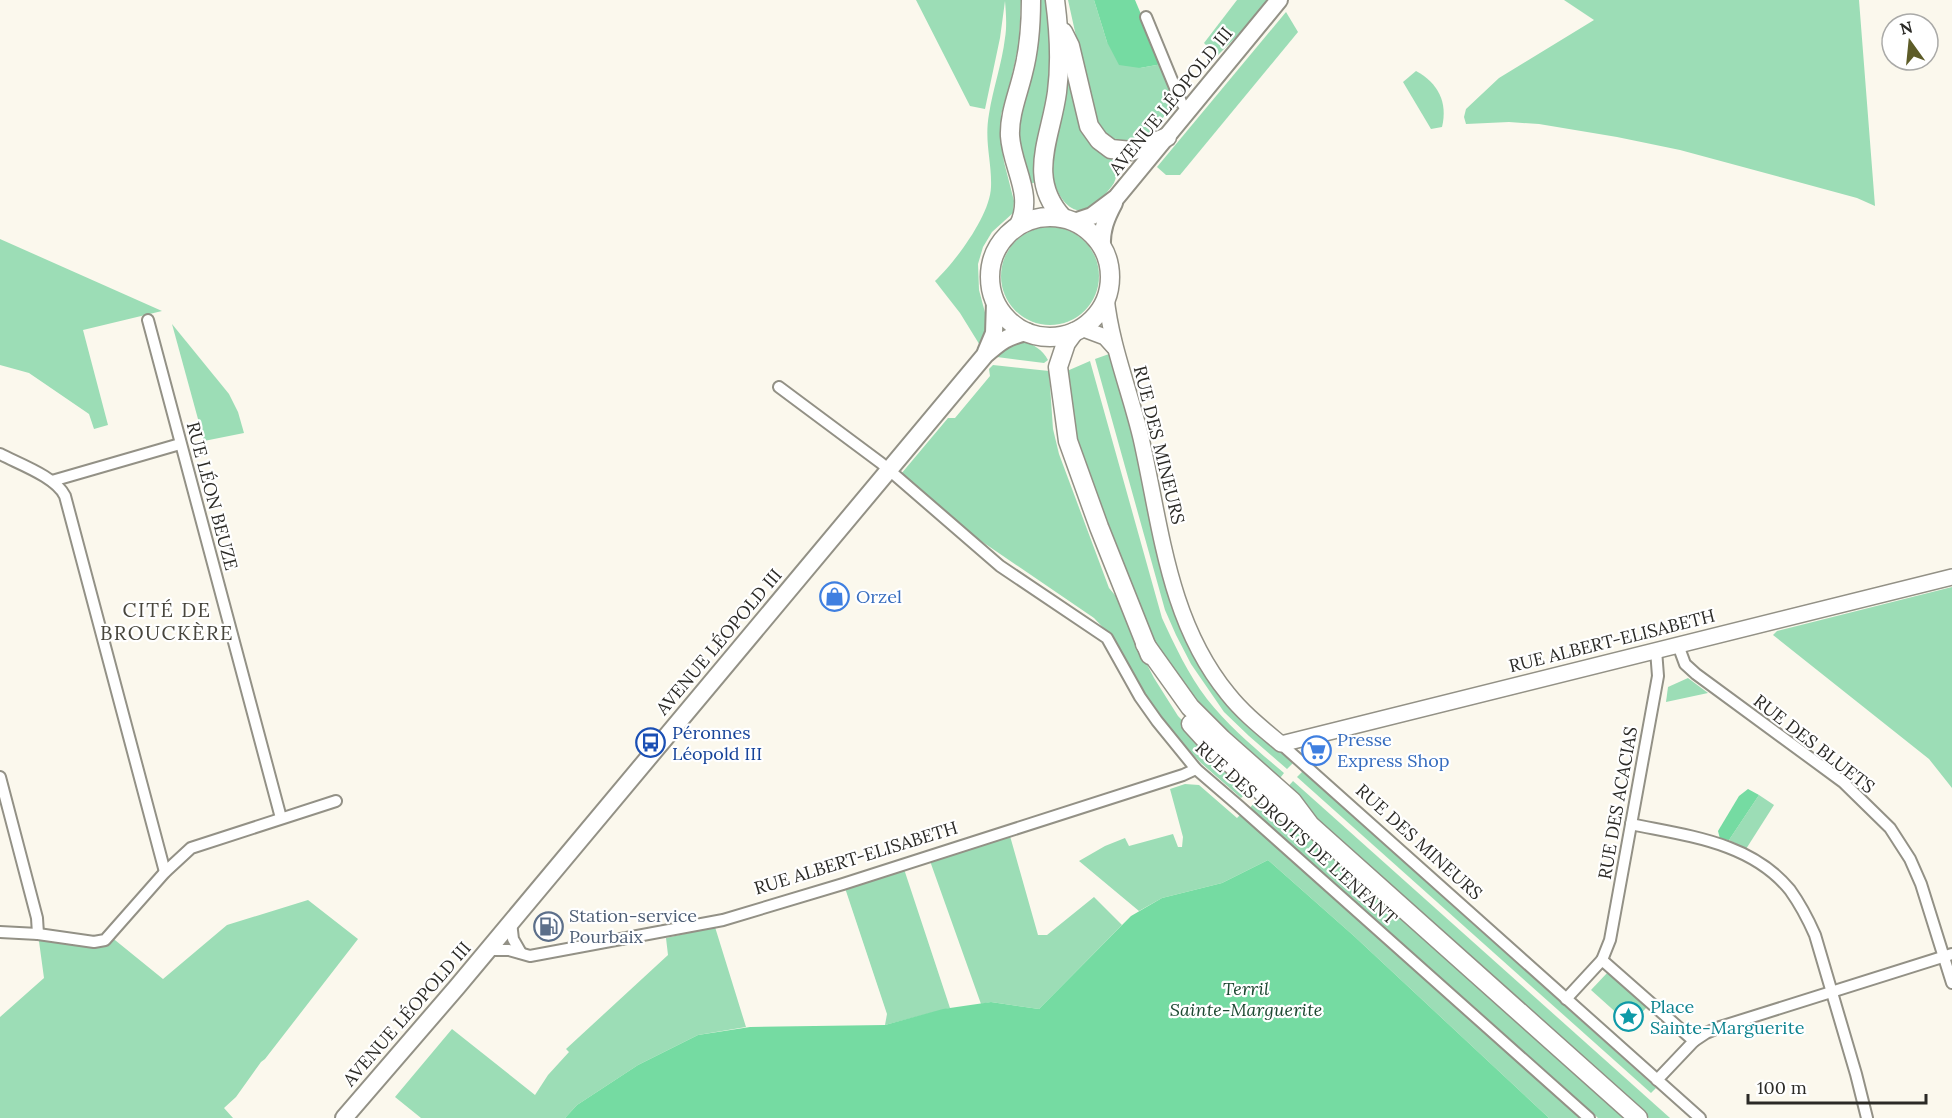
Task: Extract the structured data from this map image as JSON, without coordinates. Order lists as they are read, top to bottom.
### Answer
{
  "streets": {
    "main road": ["AVENUE LÉOPOLD III"],
    "street": [
      "RUE DES MINEURS",
      "RUE LÉON BEUZE",
      "RUE ALBERT-ELISABETH",
      "RUE DES BLUETS",
      "RUE DES ACACIAS",
      "RUE DES DROITS DE L'ENFANT"
    ]
  },
  "crossings": [
    ["AVENUE LÉOPOLD III", "RUE DES MINEURS"],
    ["AVENUE LÉOPOLD III", "RUE ALBERT-ELISABETH"],
    ["AVENUE LÉOPOLD III", "RUE DES DROITS DE L'ENFANT"],
    ["RUE DES MINEURS", "RUE ALBERT-ELISABETH"],
    ["RUE ALBERT-ELISABETH", "RUE DES BLUETS"],
    ["RUE ALBERT-ELISABETH", "RUE DES ACACIAS"],
    ["RUE ALBERT-ELISABETH", "RUE DES DROITS DE L'ENFANT"]
  ],
  "districts": ["CITÉ DE BROUCKÈRE"],
  "parks": ["Terril Sainte-Marguerite"],
  "places": {
    "shop": ["Orzel"],
    "bus stop": ["Péronnes Léopold III"],
    "supermarket": ["Presse Express Shop"],
    "fuel station": ["Station-service Pourbaix"],
    "place": ["Place Sainte-Marguerite"]
  },
  "scale_bar": "100 m",
  "north": "top"
}
